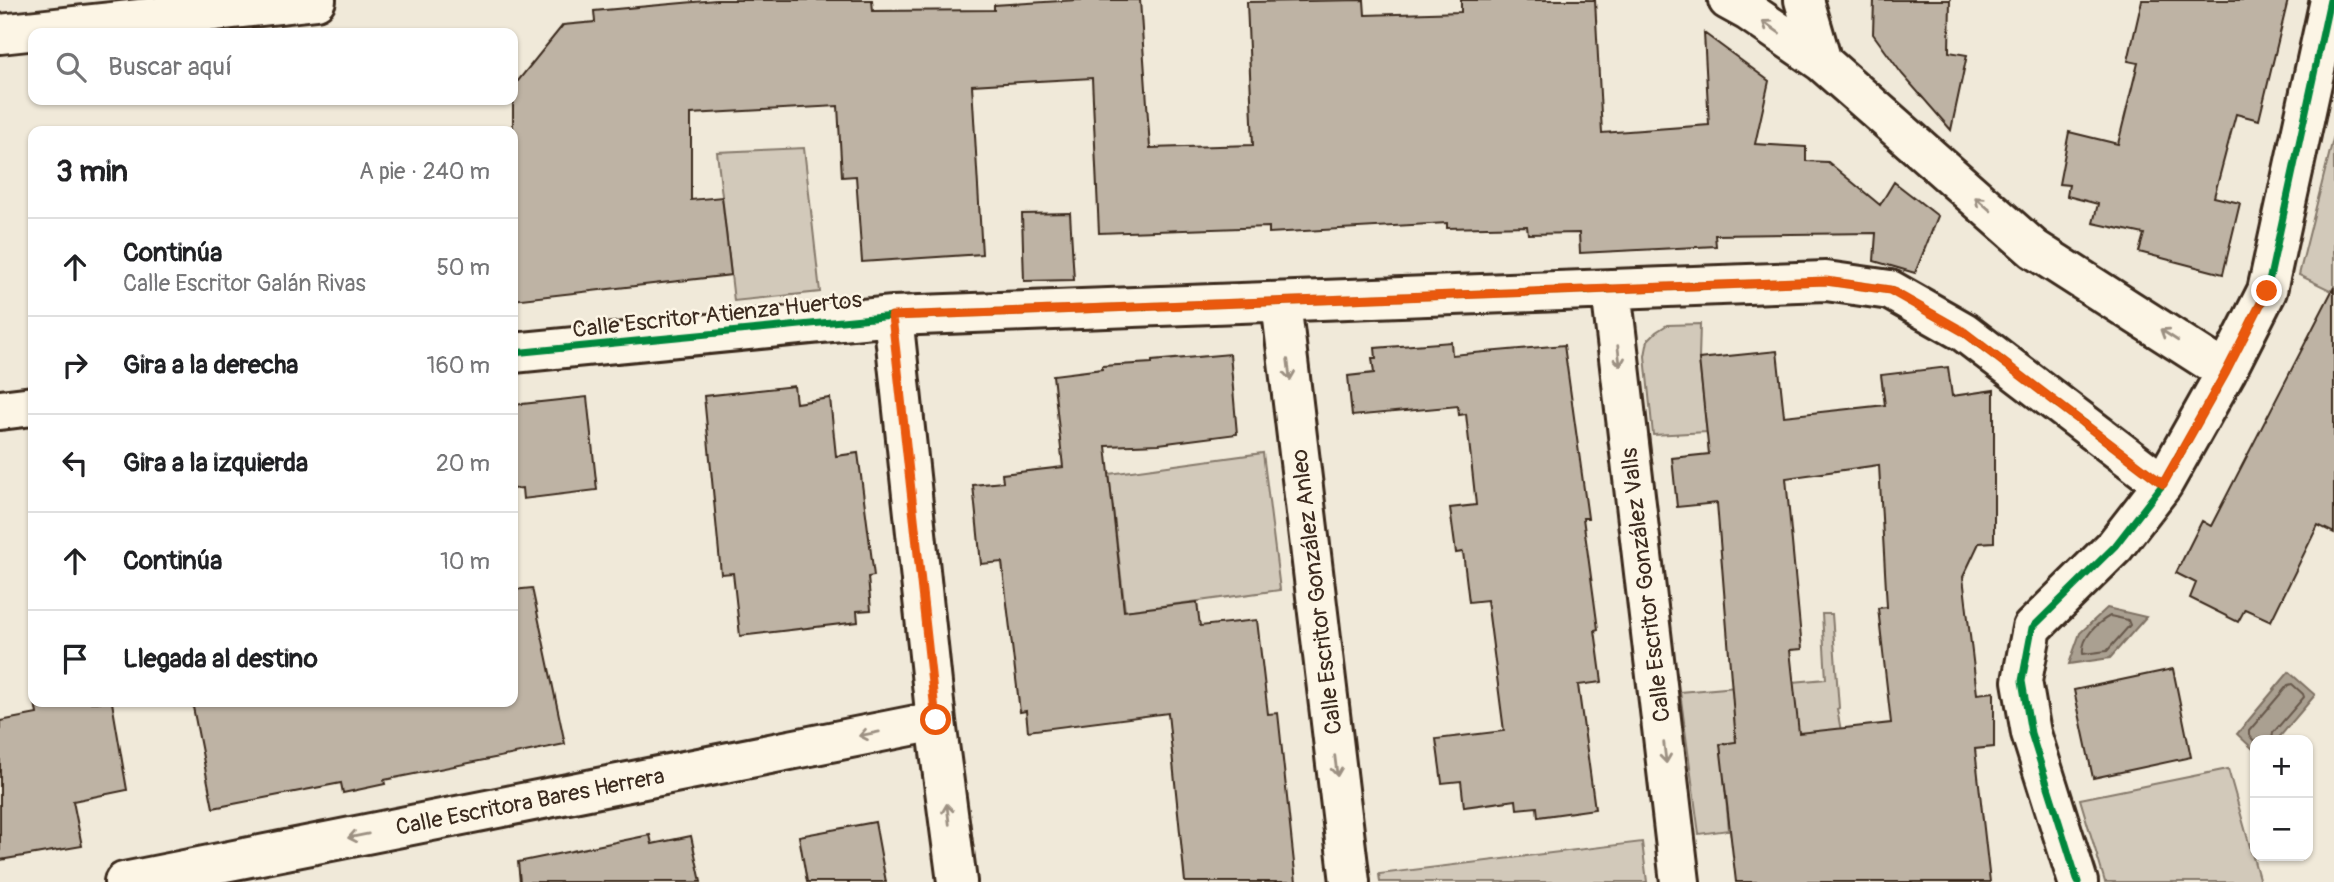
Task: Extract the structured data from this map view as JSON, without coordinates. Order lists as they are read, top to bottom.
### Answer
{
  "streets": {
    "street": [
      "Calle Escritor Atienza Huertos",
      "Calle Escritor González Valls",
      "Calle Escritor González Anleo",
      "Calle Escritora Bares Herrera"
    ]
  },
  "crossings": [
    ["Calle Escritor Atienza Huertos", "Calle Escritor González Valls"],
    ["Calle Escritor Atienza Huertos", "Calle Escritor González Anleo"]
  ],
  "one_way": ["Calle Escritor González Valls", "Calle Escritor González Anleo", "Calle Escritora Bares Herrera"],
  "page": {
    "search": "Buscar aquí",
    "heading": ["3 min", "A pie · 240 m"],
    "list": [
      ["Continúa", "Calle Escritor Galán Rivas", "50 m"],
      ["Gira a la derecha", "160 m"],
      ["Gira a la izquierda", "20 m"],
      ["Continúa", "10 m"],
      "Llegada al destino"
    ],
    "map_buttons": ["+", "−"]
  }
}
